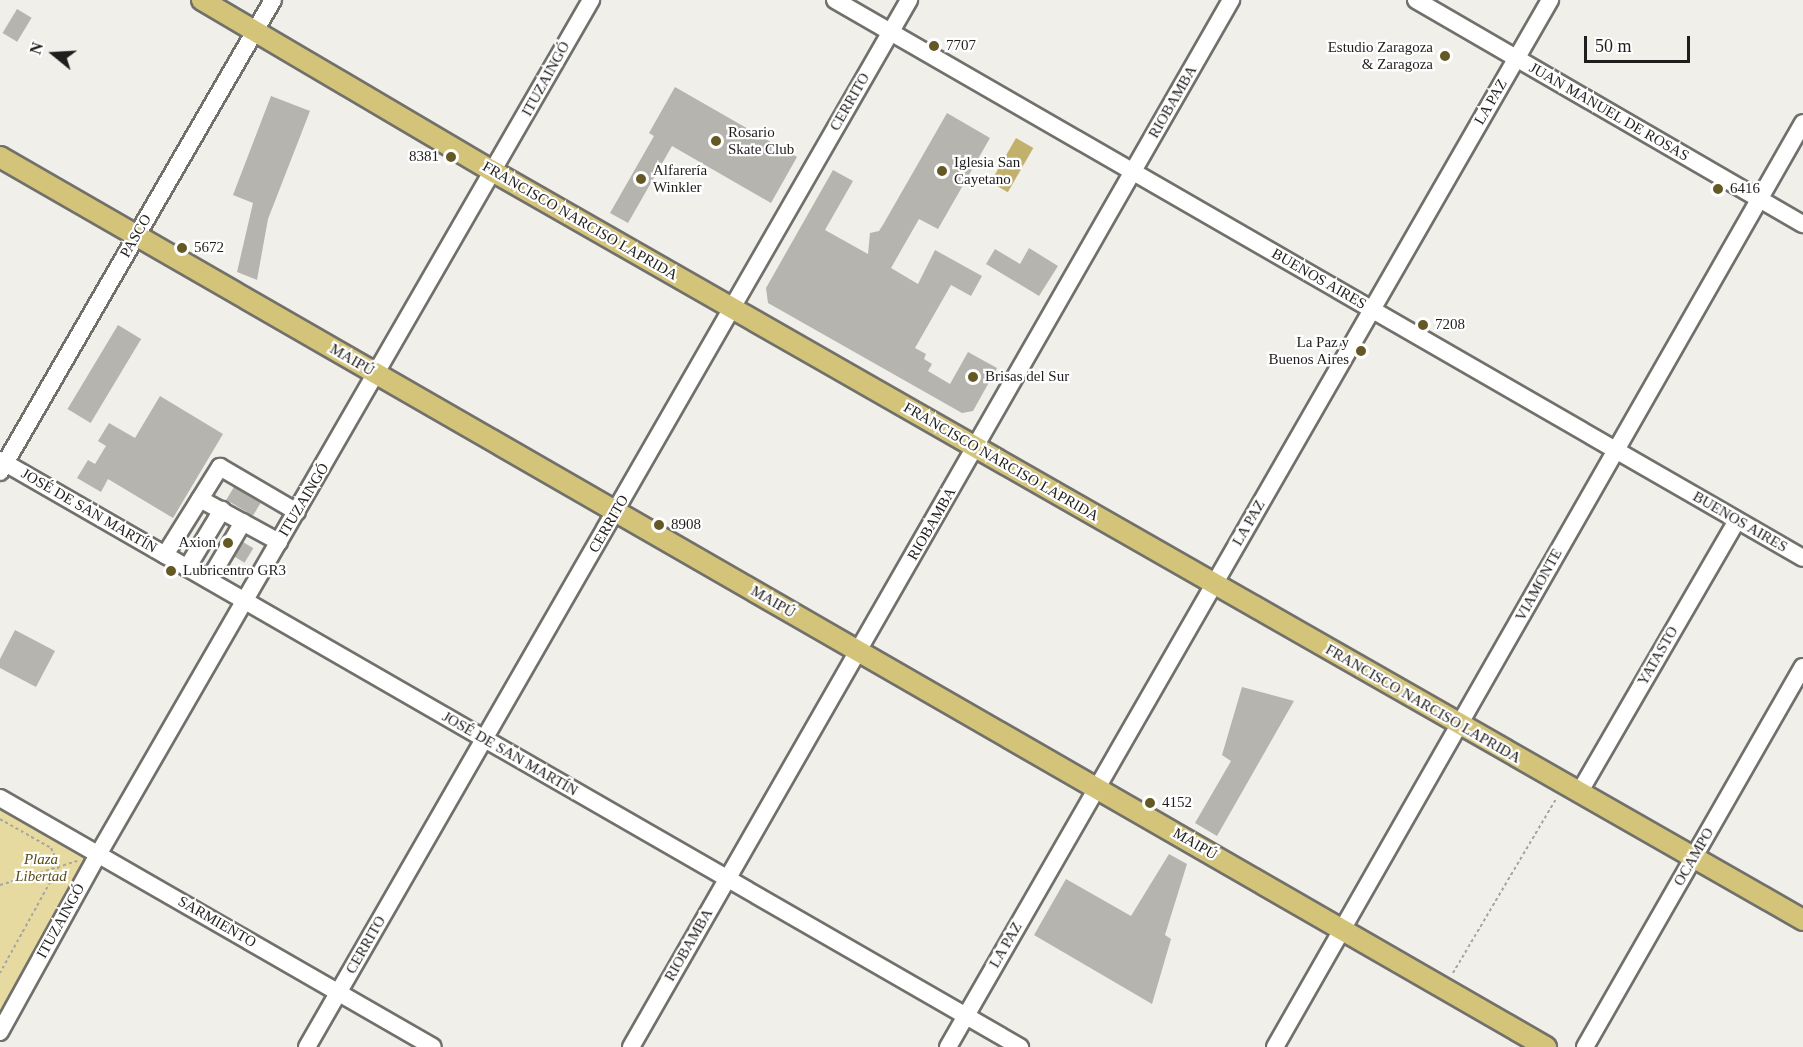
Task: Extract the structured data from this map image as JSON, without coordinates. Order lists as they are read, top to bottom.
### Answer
{
  "streets": {
    "main road": ["FRANCISCO NARCISO LAPRIDA", "MAIPÚ"],
    "street": [
      "ITUZAINGÓ",
      "CERRITO",
      "RIOBAMBA",
      "LA PAZ",
      "JUAN MANUEL DE ROSAS",
      "PASCO",
      "BUENOS AIRES",
      "JOSÉ DE SAN MARTÍN",
      "VIAMONTE",
      "YATASTO",
      "OCAMPO",
      "SARMIENTO"
    ]
  },
  "crossings": [
    ["ITUZAINGÓ", "FRANCISCO NARCISO LAPRIDA"],
    ["ITUZAINGÓ", "MAIPÚ"],
    ["ITUZAINGÓ", "JOSÉ DE SAN MARTÍN"],
    ["ITUZAINGÓ", "SARMIENTO"],
    ["CERRITO", "FRANCISCO NARCISO LAPRIDA"],
    ["CERRITO", "BUENOS AIRES"],
    ["CERRITO", "MAIPÚ"],
    ["CERRITO", "JOSÉ DE SAN MARTÍN"],
    ["CERRITO", "SARMIENTO"],
    ["RIOBAMBA", "FRANCISCO NARCISO LAPRIDA"],
    ["RIOBAMBA", "BUENOS AIRES"],
    ["RIOBAMBA", "MAIPÚ"],
    ["RIOBAMBA", "JOSÉ DE SAN MARTÍN"],
    ["LA PAZ", "JUAN MANUEL DE ROSAS"],
    ["LA PAZ", "FRANCISCO NARCISO LAPRIDA"],
    ["LA PAZ", "BUENOS AIRES"],
    ["LA PAZ", "MAIPÚ"],
    ["LA PAZ", "JOSÉ DE SAN MARTÍN"],
    ["JUAN MANUEL DE ROSAS", "VIAMONTE"],
    ["FRANCISCO NARCISO LAPRIDA", "PASCO"],
    ["FRANCISCO NARCISO LAPRIDA", "VIAMONTE"],
    ["FRANCISCO NARCISO LAPRIDA", "YATASTO"],
    ["FRANCISCO NARCISO LAPRIDA", "OCAMPO"],
    ["PASCO", "MAIPÚ"],
    ["PASCO", "JOSÉ DE SAN MARTÍN"],
    ["BUENOS AIRES", "VIAMONTE"],
    ["BUENOS AIRES", "YATASTO"],
    ["MAIPÚ", "VIAMONTE"]
  ],
  "parks": ["Plaza Libertad"],
  "places": [
    "7707",
    "Estudio Zaragoza & Zaragoza",
    "Rosario Skate Club",
    "8381",
    "Iglesia San Cayetano",
    "Alfarería Winkler",
    "6416",
    "5672",
    "7208",
    "La Paz y Buenos Aires",
    "Brisas del Sur",
    "8908",
    "Axion",
    "Lubricentro GR3",
    "4152"
  ],
  "scale_bar": "50 m",
  "north": "left"
}
